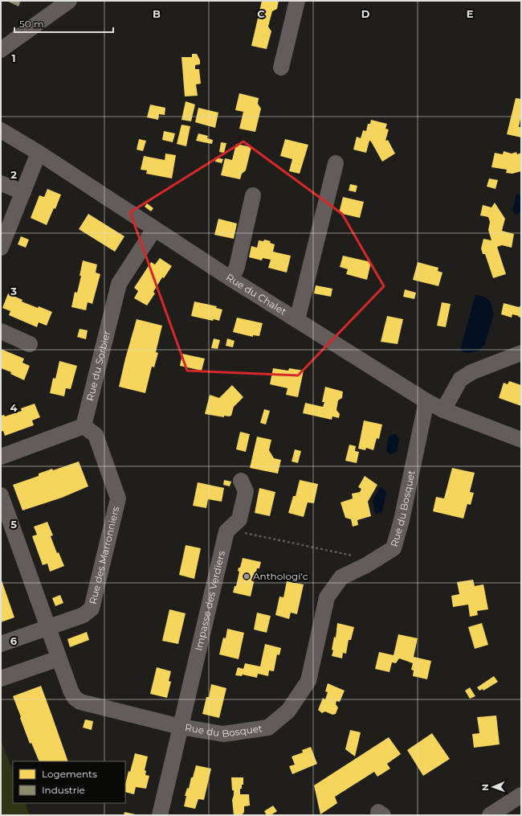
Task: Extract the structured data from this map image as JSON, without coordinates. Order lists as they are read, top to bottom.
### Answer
{
  "streets": {
    "street": [
      "Rue du Chalet",
      "Rue du Sorbier",
      "Rue du Bosquet",
      "Rue des Marronniers",
      "Impasse des Verdiers"
    ]
  },
  "crossings": [
    ["Rue du Chalet", "Rue du Sorbier"],
    ["Rue du Chalet", "Rue du Bosquet"],
    ["Rue du Sorbier", "Rue des Marronniers"],
    ["Rue du Bosquet", "Rue des Marronniers"],
    ["Rue du Bosquet", "Impasse des Verdiers"]
  ],
  "places": ["Anthologi'c"],
  "legend": ["Logements", "Industrie"],
  "scale_bar": "50 m",
  "north": "left",
  "grid": {
    "columns": [
      "B",
      "C",
      "D",
      "E"
    ],
    "rows": [
      "1",
      "2",
      "3",
      "4",
      "5",
      "6"
    ]
  }
}
